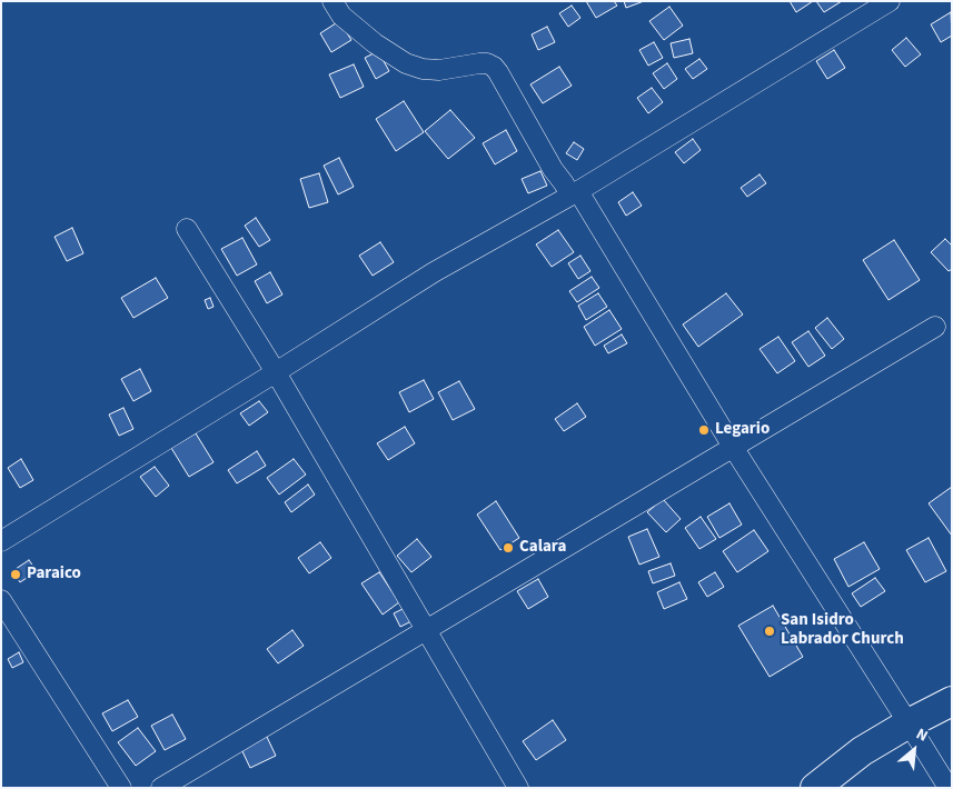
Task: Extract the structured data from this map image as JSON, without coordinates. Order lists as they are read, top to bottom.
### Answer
{
  "places": [
    "Legario",
    "Calara",
    "Paraico",
    "San Isidro Labrador Church"
  ],
  "north": "top right"
}
